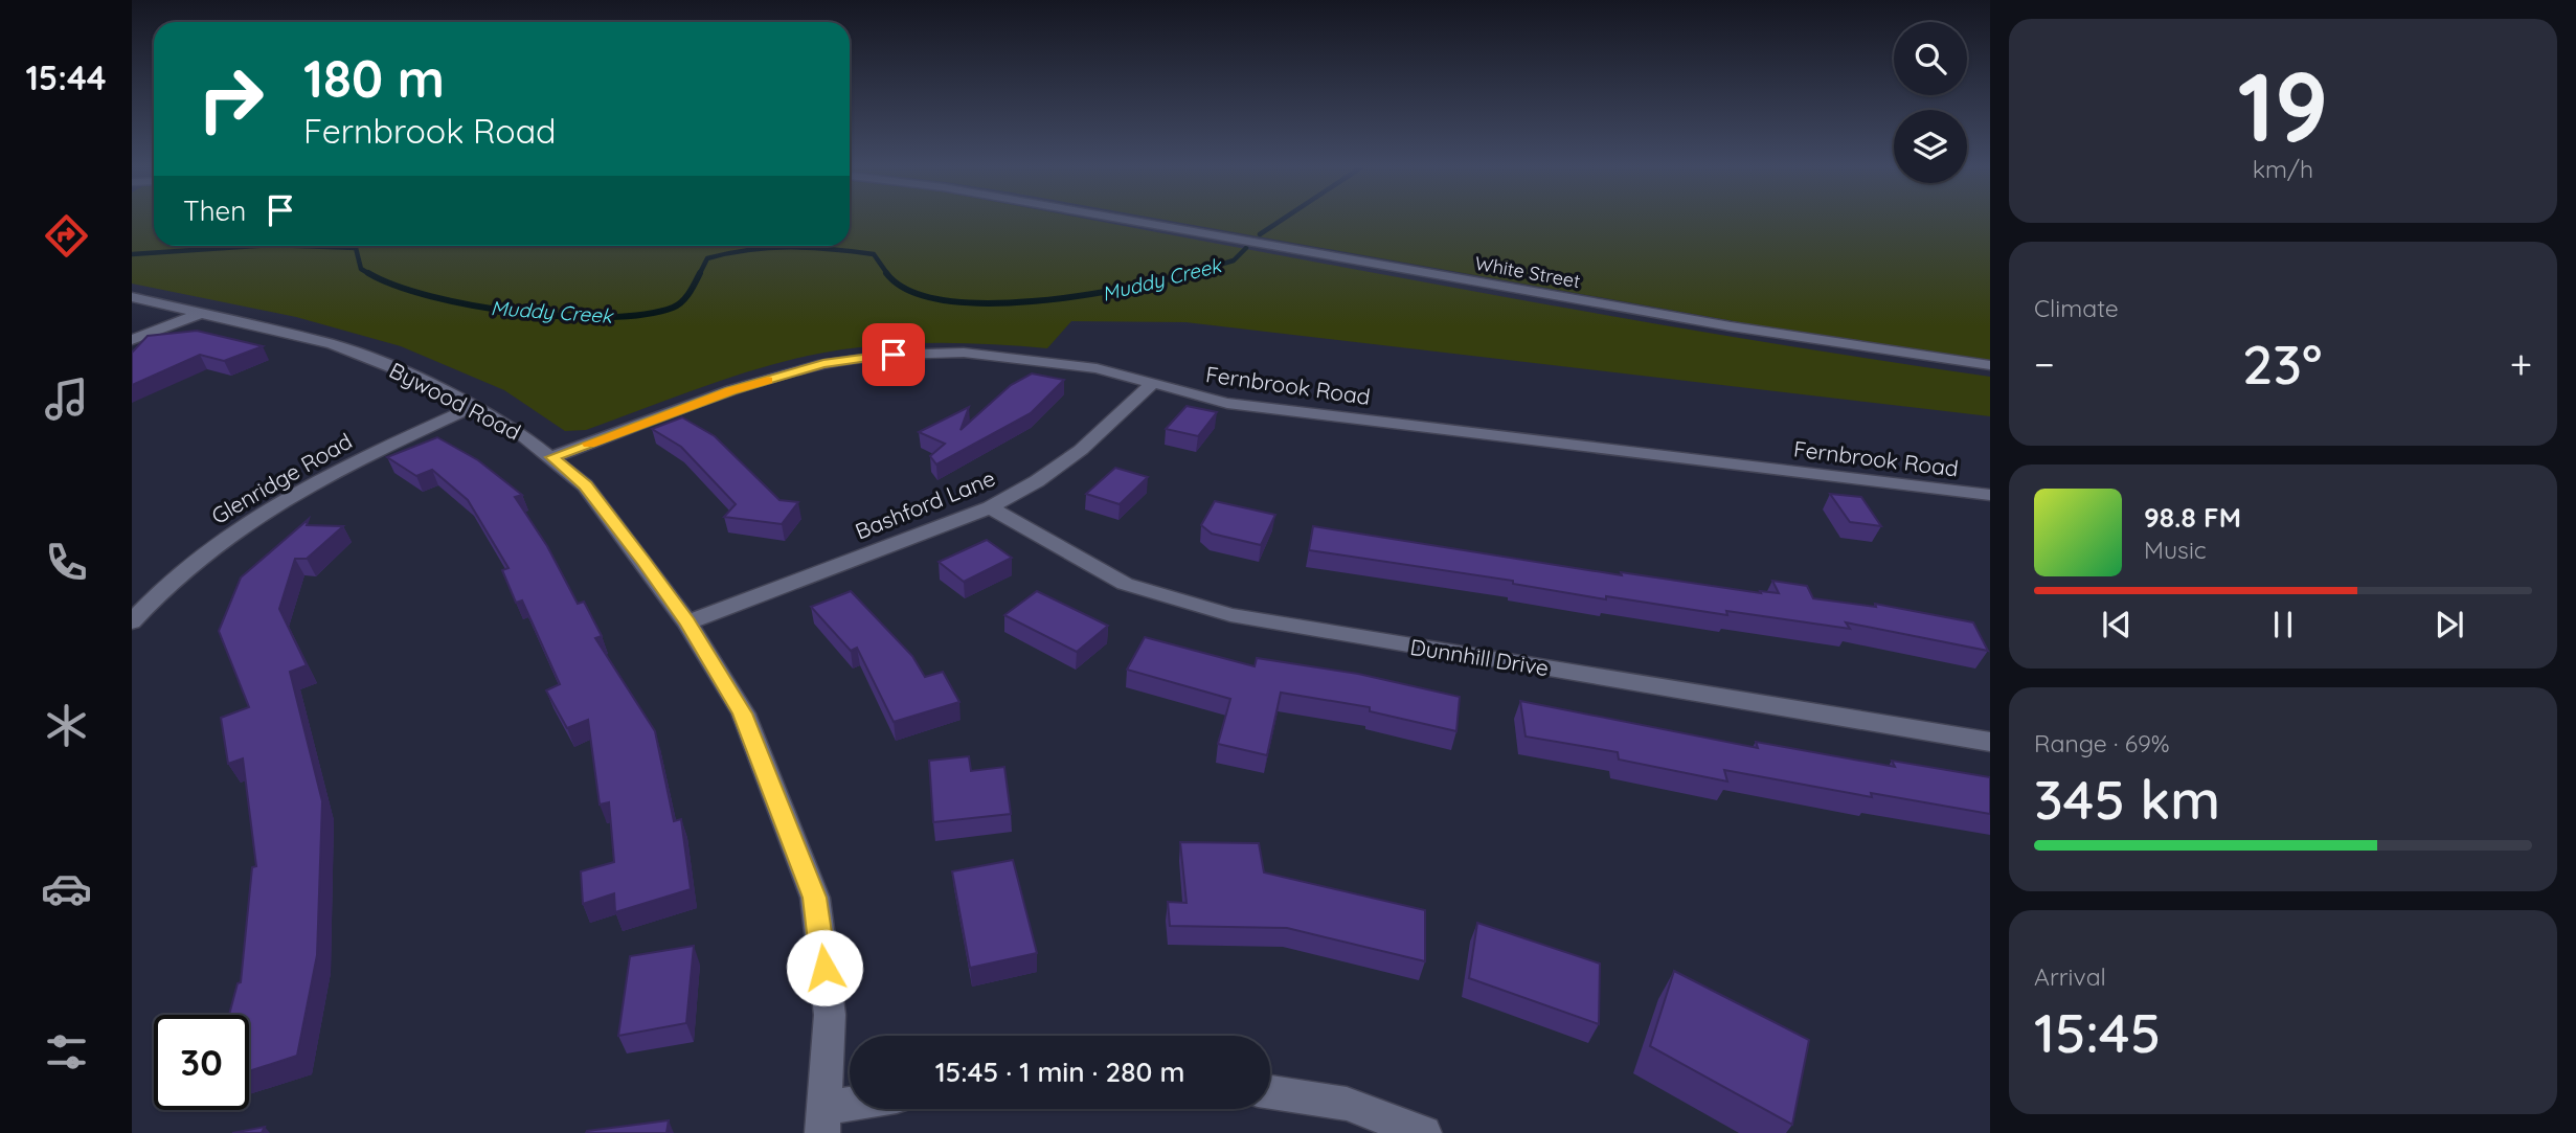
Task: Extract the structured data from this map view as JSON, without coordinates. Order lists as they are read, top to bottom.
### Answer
{
  "streets": {
    "street": [
      "White Street",
      "Fernbrook Road",
      "Bywood Road",
      "Glenridge Road",
      "Bashford Lane",
      "Dunnhill Drive"
    ]
  },
  "crossings": [
    ["Fernbrook Road", "Bywood Road"],
    ["Fernbrook Road", "Bashford Lane"],
    ["Bywood Road", "Glenridge Road"],
    ["Bywood Road", "Bashford Lane"],
    ["Bashford Lane", "Dunnhill Drive"]
  ],
  "water": ["Muddy Creek"],
  "page": {
    "tabs": "15:44",
    "tile": [
      ["19", "km/h"],
      "Climate",
      ["Range · 69%", "345 km"],
      ["Arrival", "15:45"]
    ],
    "turn": ["180 m", "Fernbrook Road"],
    "then": "Then",
    "heat": ["−", "23°", "+"],
    "song": ["98.8 FM", "Music"],
    "limit": "30",
    "trip": "15:45 · 1 min · 280 m"
  }
}
